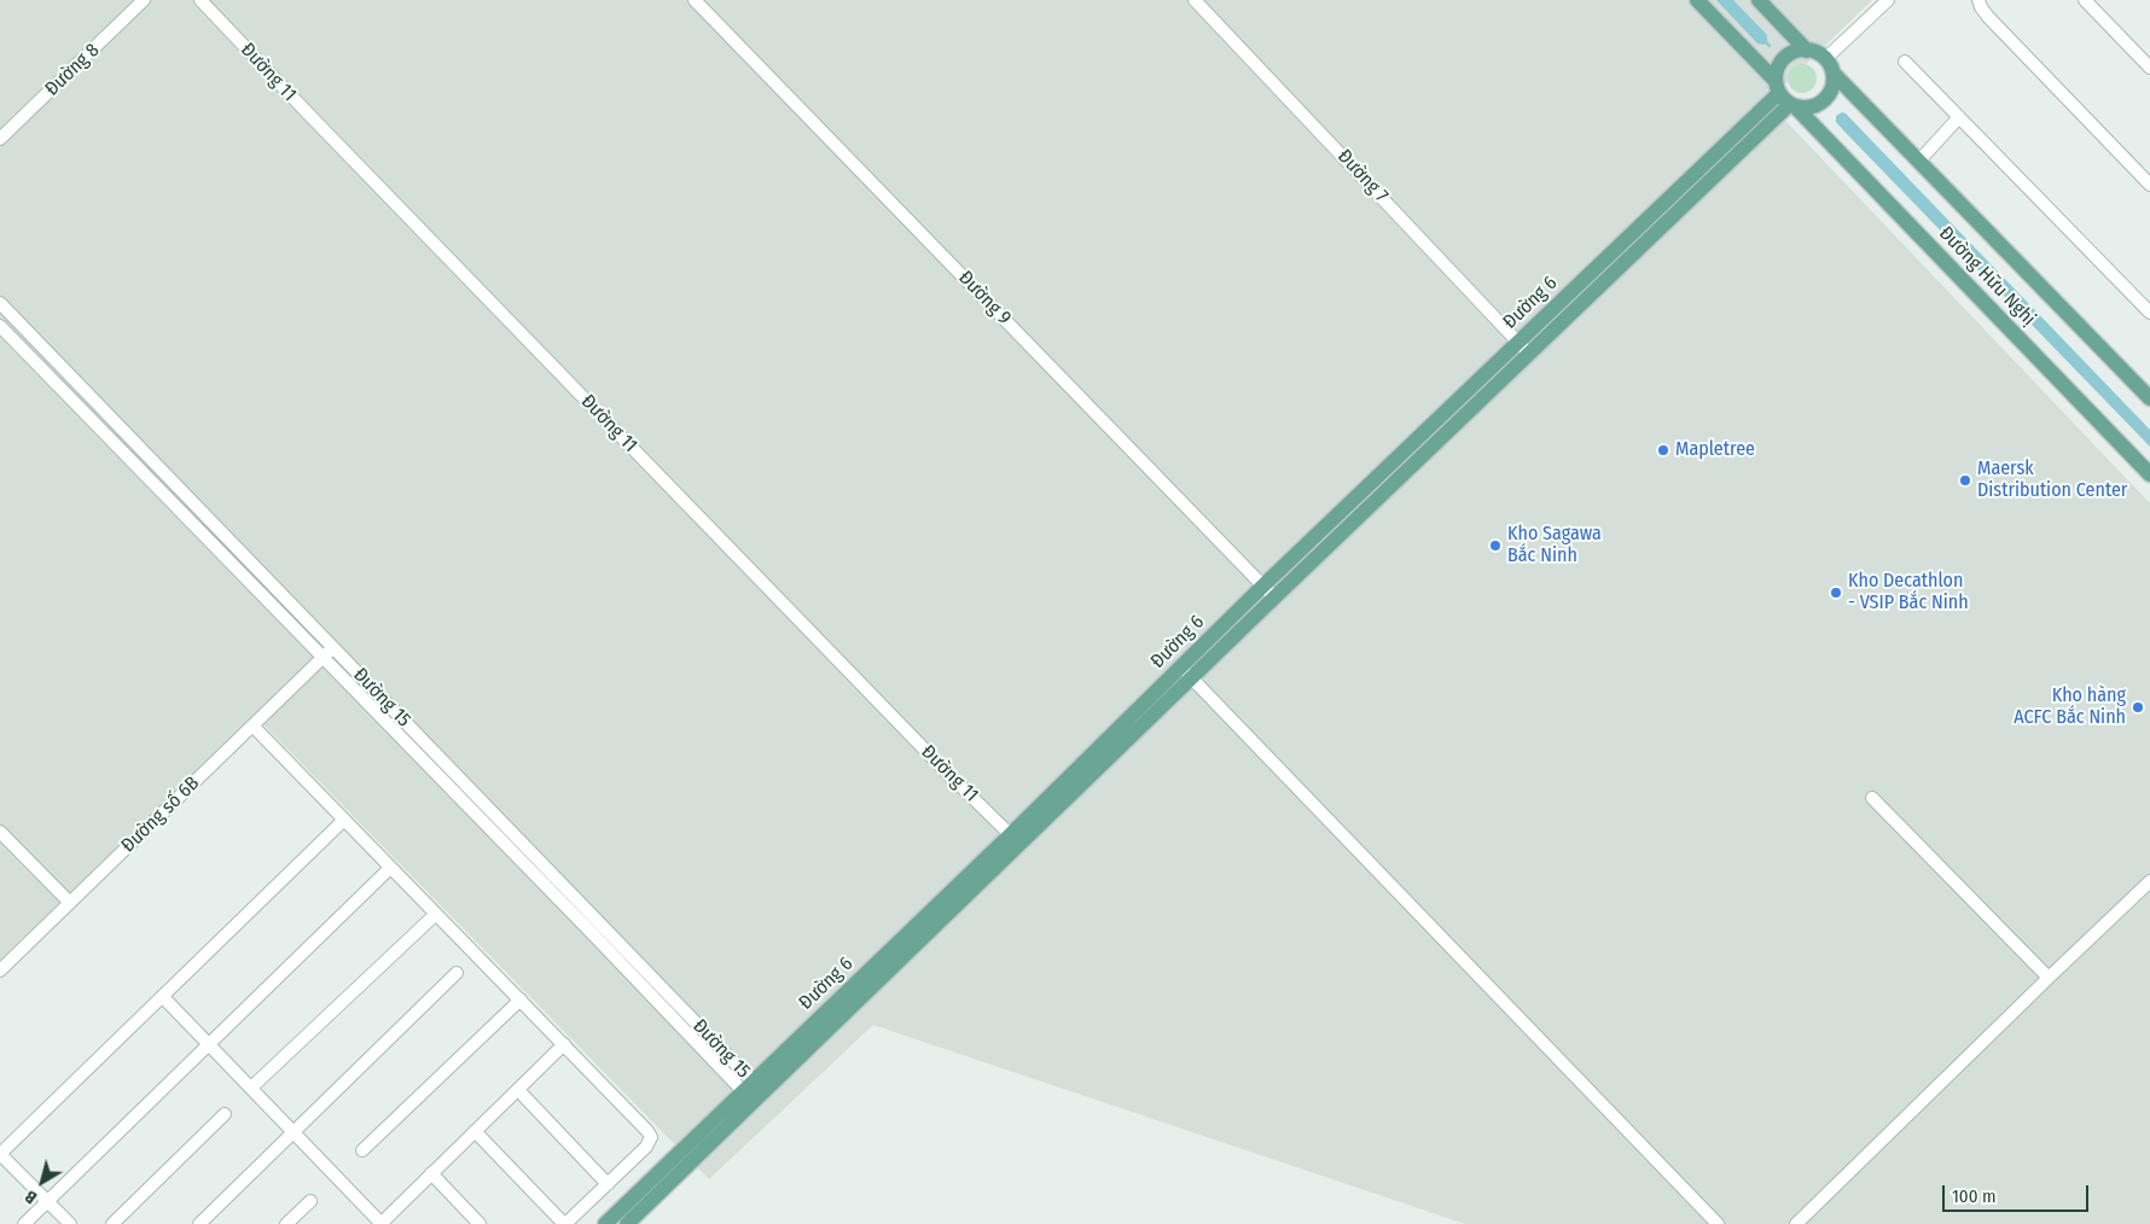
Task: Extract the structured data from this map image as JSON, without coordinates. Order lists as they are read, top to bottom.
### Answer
{
  "streets": {
    "main road": ["Đường Hữu Nghị", "Đường 6"],
    "street": [
      "Đường 8",
      "Đường 11",
      "Đường 7",
      "Đường 9",
      "Đường 15",
      "Đường số 6B"
    ]
  },
  "crossings": [
    ["Đường 11", "Đường 6"],
    ["Đường 7", "Đường 6"],
    ["Đường Hữu Nghị", "Đường 6"],
    ["Đường 9", "Đường 6"],
    ["Đường 6", "Đường 15"],
    ["Đường 15", "Đường số 6B"]
  ],
  "places": [
    "Mapletree",
    "Maersk Distribution Center",
    "Kho Sagawa Bắc Ninh",
    "Kho Decathlon - VSIP Bắc Ninh",
    "Kho hàng ACFC Bắc Ninh"
  ],
  "scale_bar": "100 m",
  "north": "bottom left"
}
